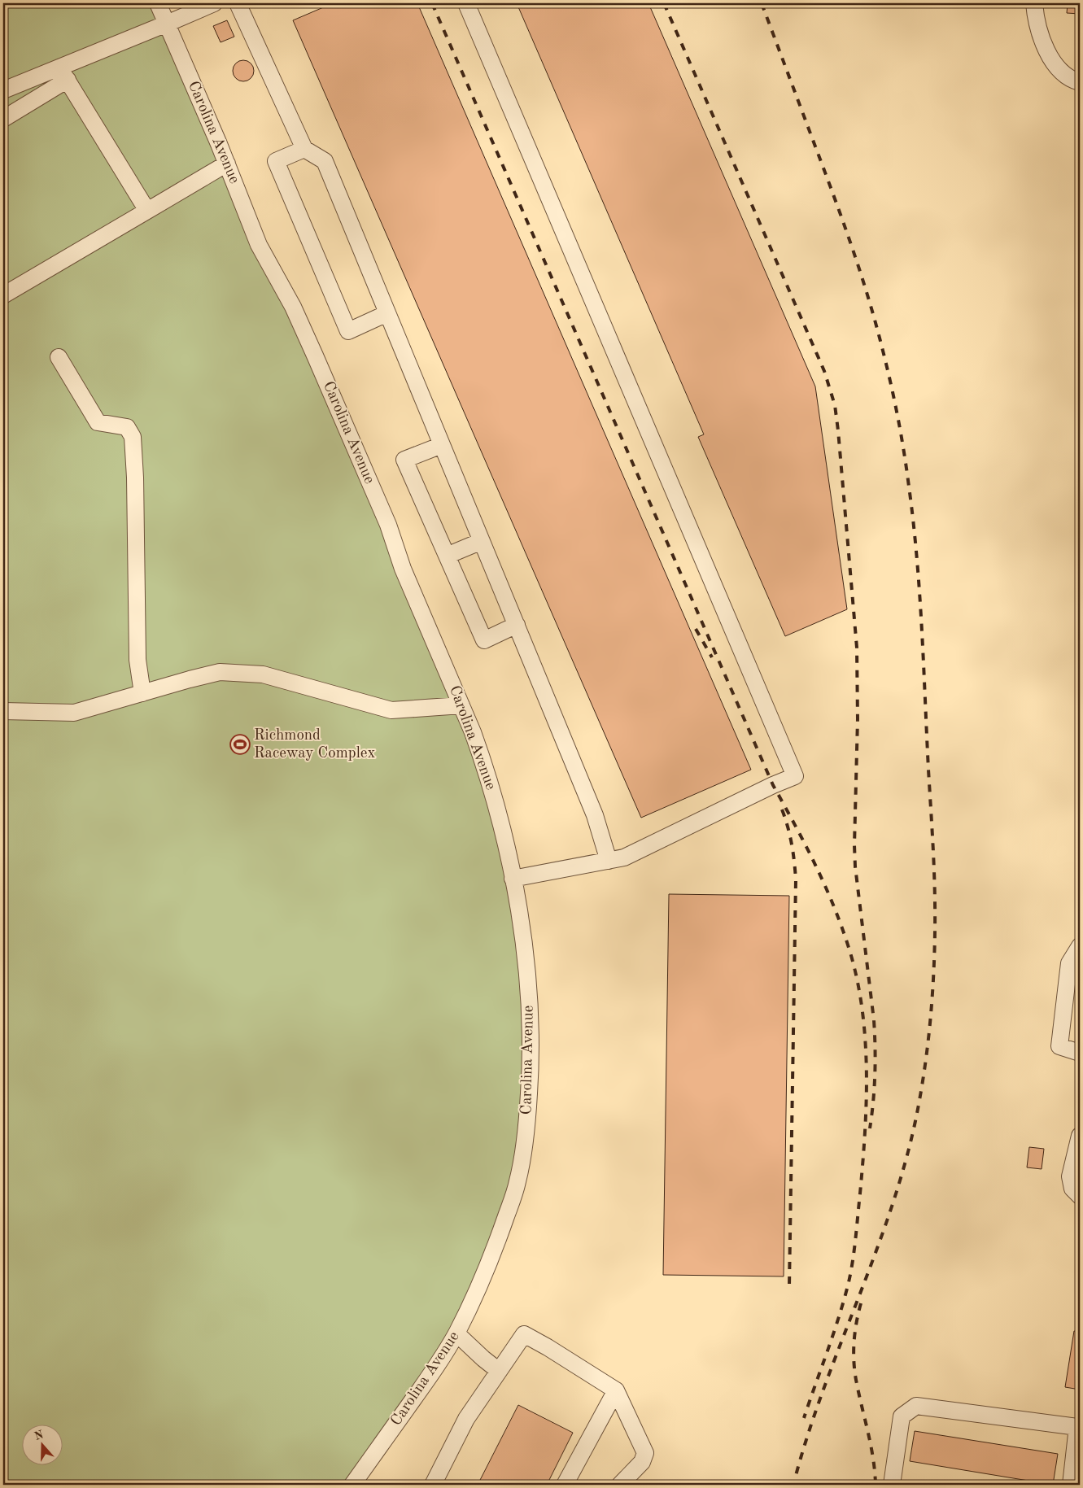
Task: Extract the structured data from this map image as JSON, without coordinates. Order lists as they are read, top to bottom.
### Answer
{
  "streets": {
    "street": ["Carolina Avenue"]
  },
  "places": {
    "sports": ["Richmond Raceway Complex"]
  },
  "north": "top"
}
